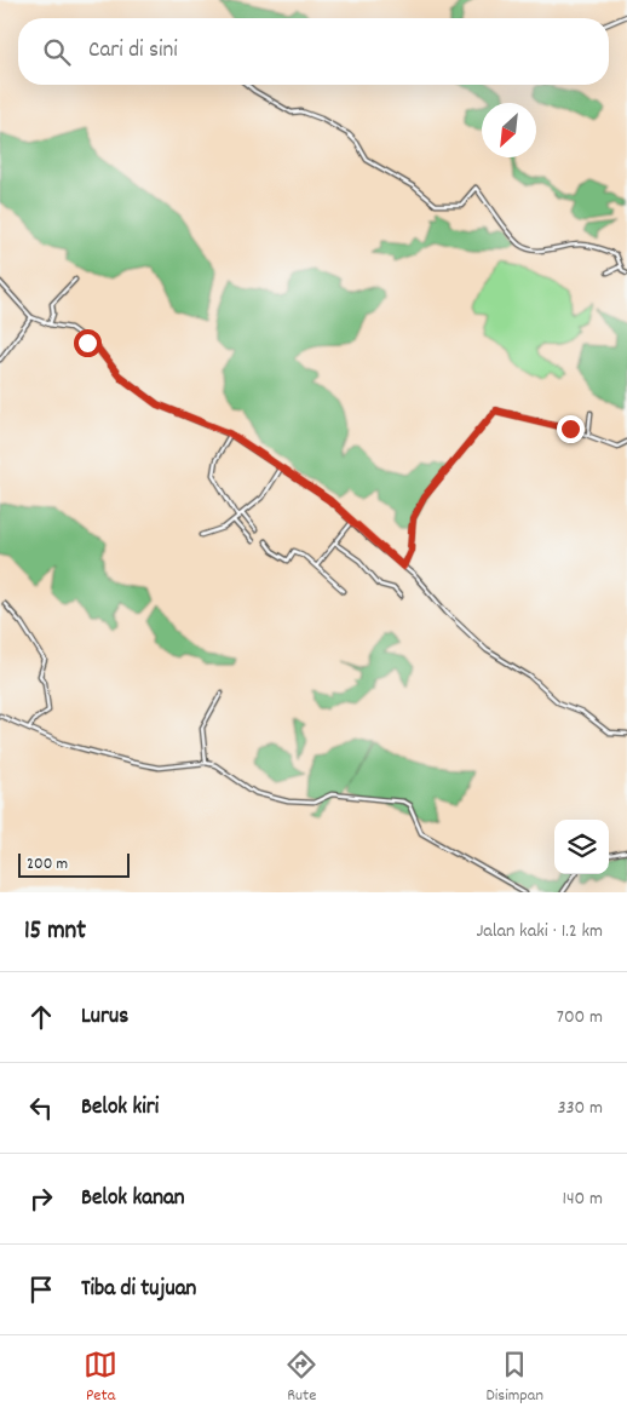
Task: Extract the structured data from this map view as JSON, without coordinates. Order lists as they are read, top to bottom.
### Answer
{
  "scale_bar": "200 m",
  "north": "bottom left",
  "page": {
    "search": "Cari di sini",
    "scale": "200 m",
    "heading": ["15 mnt", "Jalan kaki · 1.2 km"],
    "list": [
      ["Lurus", "700 m"],
      ["Belok kiri", "330 m"],
      ["Belok kanan", "140 m"],
      "Tiba di tujuan"
    ],
    "nav": ["Peta", "Rute", "Disimpan"]
  }
}
